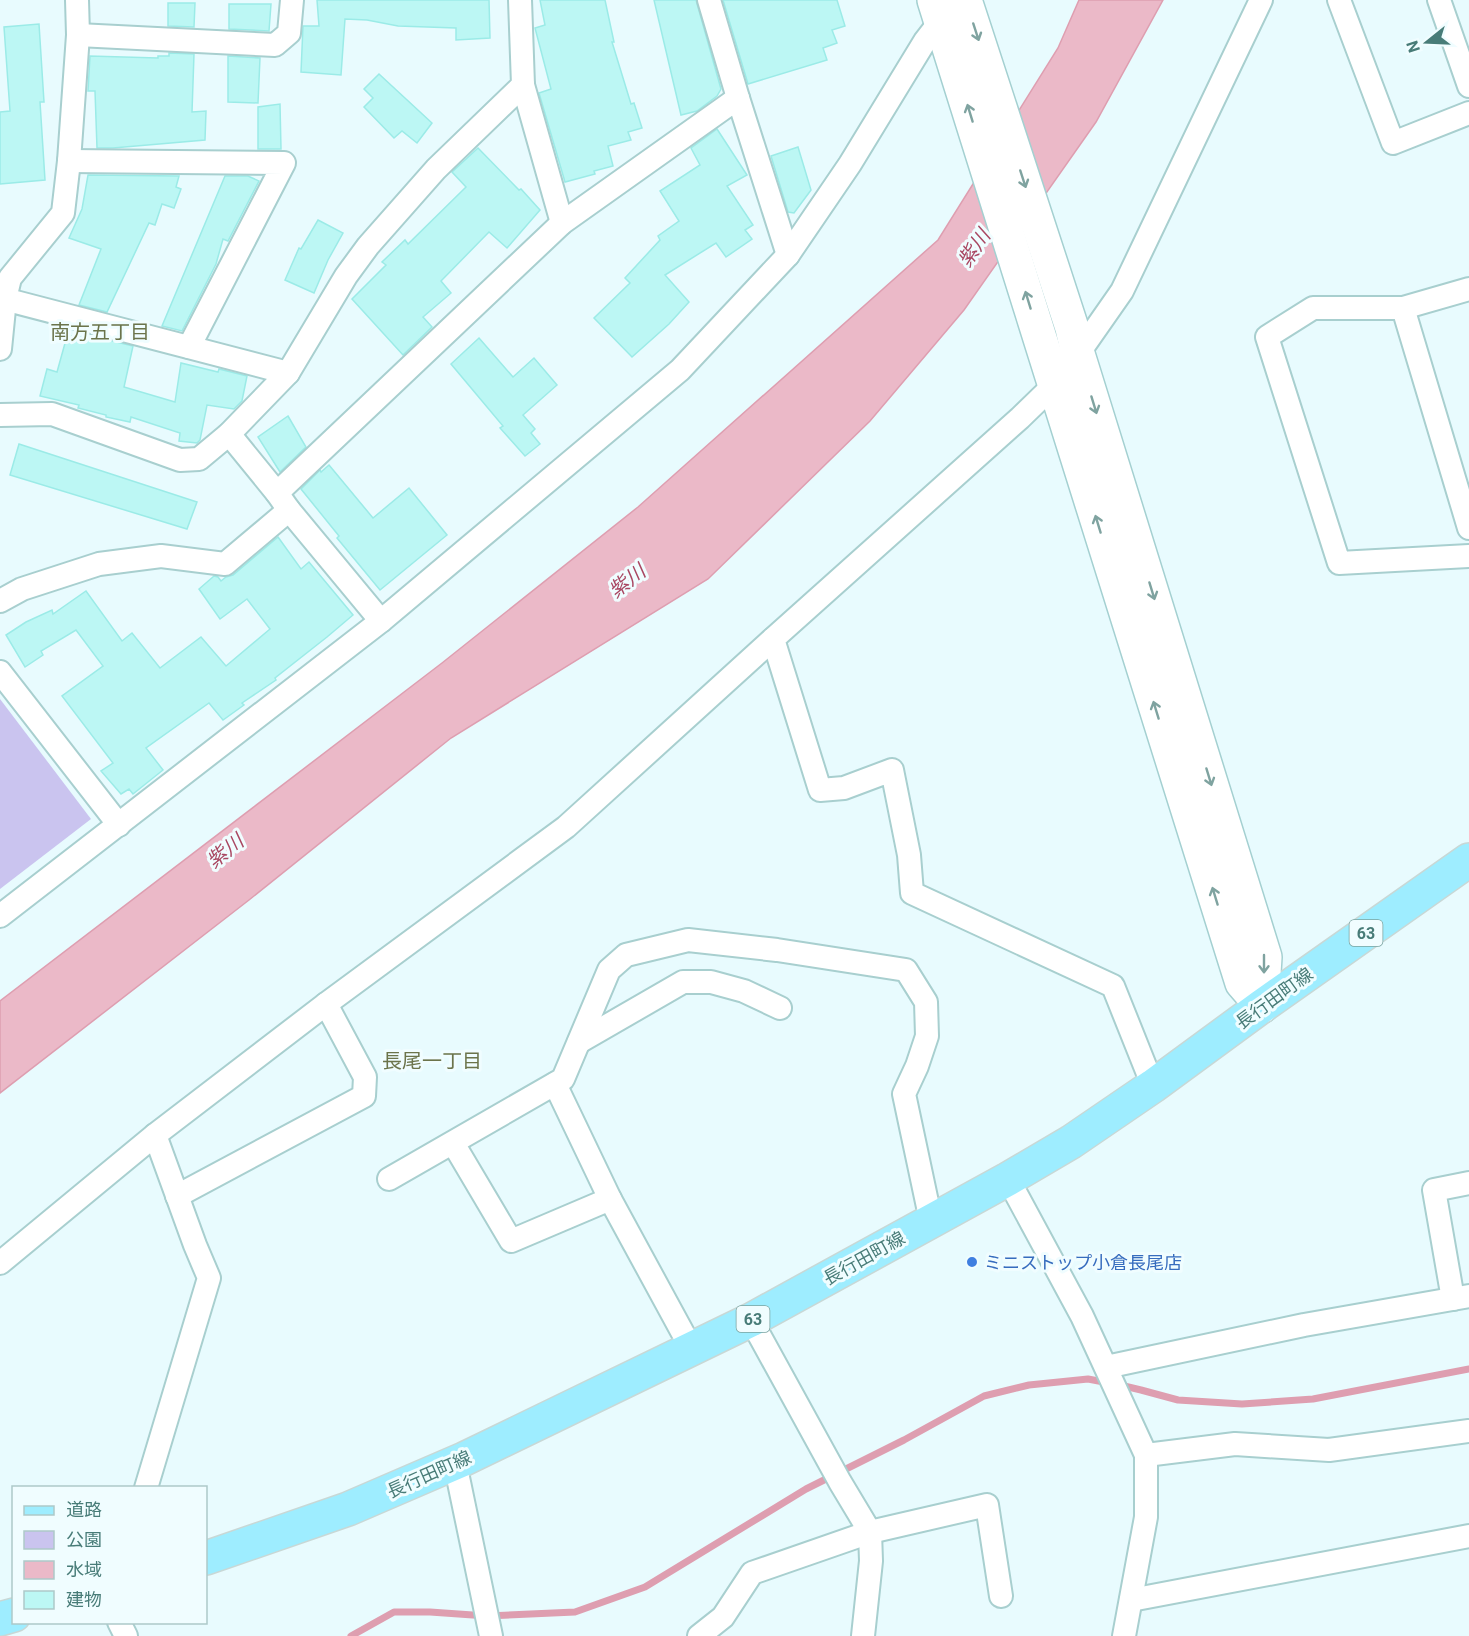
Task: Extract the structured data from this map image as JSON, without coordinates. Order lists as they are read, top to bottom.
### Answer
{
  "streets": {
    "main road": ["63", "長行田町線"]
  },
  "districts": ["南方五丁目", "長尾一丁目"],
  "water": ["紫川"],
  "places": ["ミニストップ小倉長尾店"],
  "legend": [
    "道路",
    "公園",
    "水域",
    "建物"
  ],
  "north": "left"
}
